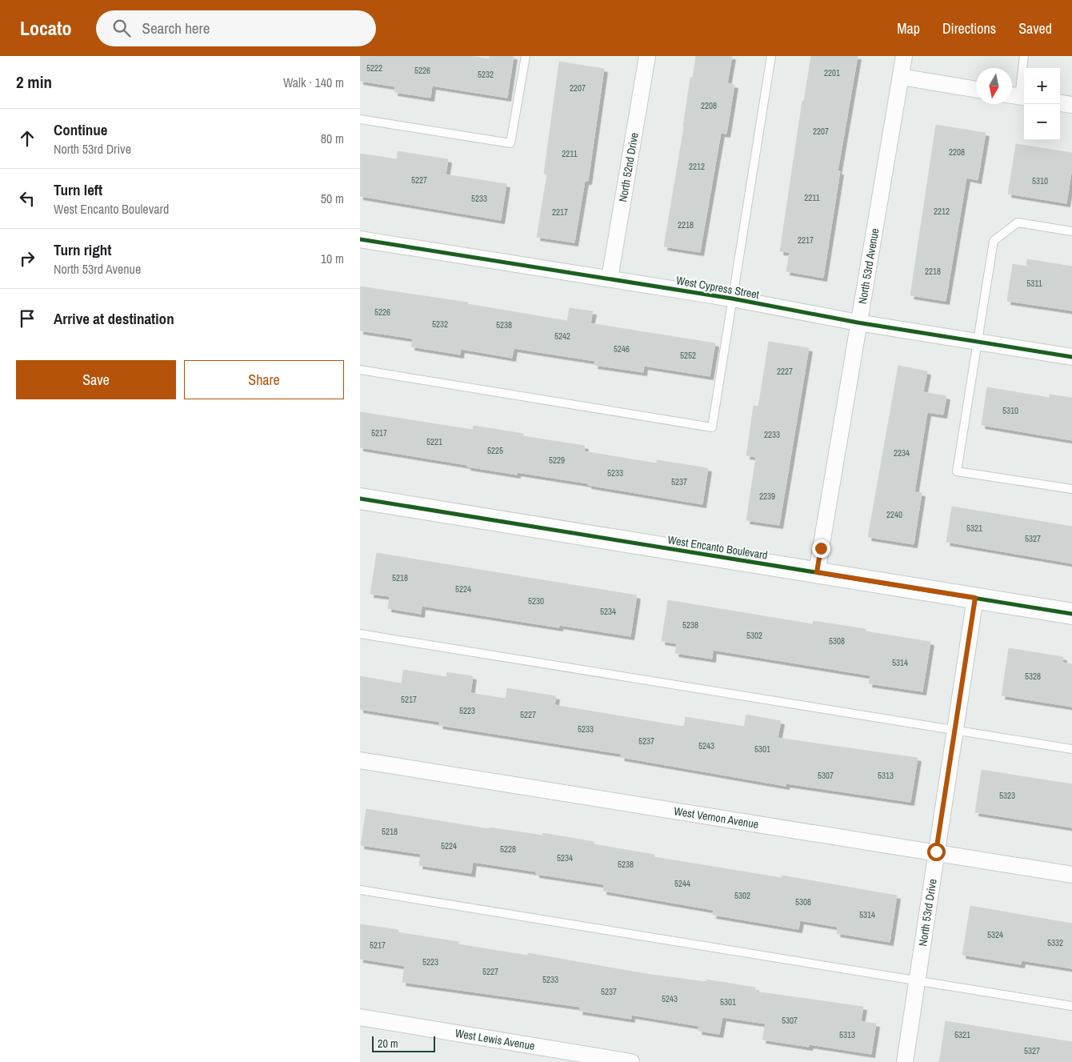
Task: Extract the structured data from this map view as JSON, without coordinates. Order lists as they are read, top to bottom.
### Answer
{
  "streets": {
    "street": [
      "North 52nd Drive",
      "North 53rd Avenue",
      "West Cypress Street",
      "West Encanto Boulevard",
      "West Vernon Avenue",
      "North 53rd Drive",
      "West Lewis Avenue"
    ]
  },
  "crossings": [
    ["North 52nd Drive", "West Cypress Street"],
    ["North 53rd Avenue", "West Cypress Street"],
    ["North 53rd Avenue", "West Encanto Boulevard"],
    ["West Encanto Boulevard", "North 53rd Drive"],
    ["West Vernon Avenue", "North 53rd Drive"]
  ],
  "house_numbers": [
    "5222",
    "5226",
    "2201",
    "5232",
    "2207",
    "2208",
    "2207",
    "2208",
    "2211",
    "2212",
    "5227",
    "5310",
    "2211",
    "5233",
    "2212",
    "2217",
    "2218",
    "2217",
    "2218",
    "5311",
    "5226",
    "5232",
    "5238",
    "5242",
    "5246",
    "5252",
    "2227",
    "5310",
    "5217",
    "2233",
    "5221",
    "5225",
    "2234",
    "5229",
    "5233",
    "5237",
    "2239",
    "2240",
    "5321",
    "5327",
    "5218",
    "5224",
    "5230",
    "5234",
    "5238",
    "5302",
    "5308",
    "5314",
    "5328",
    "5217",
    "5223",
    "5227",
    "5233",
    "5237",
    "5243",
    "5301",
    "5307",
    "5313",
    "5323",
    "5218",
    "5224",
    "5228",
    "5234",
    "5238",
    "5244",
    "5302",
    "5308",
    "5314",
    "5324",
    "5332",
    "5217",
    "5223",
    "5227",
    "5233",
    "5237",
    "5243",
    "5301",
    "5307",
    "5313",
    "5321",
    "5327"
  ],
  "scale_bar": "20 m",
  "north": "bottom",
  "page": {
    "header": "Locato",
    "search": "Search here",
    "nav": ["Map", "Directions", "Saved"],
    "heading": ["2 min", "Walk · 140 m"],
    "map_buttons": ["+", "−"],
    "list": [
      ["Continue", "North 53rd Drive", "80 m"],
      ["Turn left", "West Encanto Boulevard", "50 m"],
      ["Turn right", "North 53rd Avenue", "10 m"],
      "Arrive at destination"
    ],
    "buttons": ["Save", "Share"],
    "scale": "20 m"
  }
}
